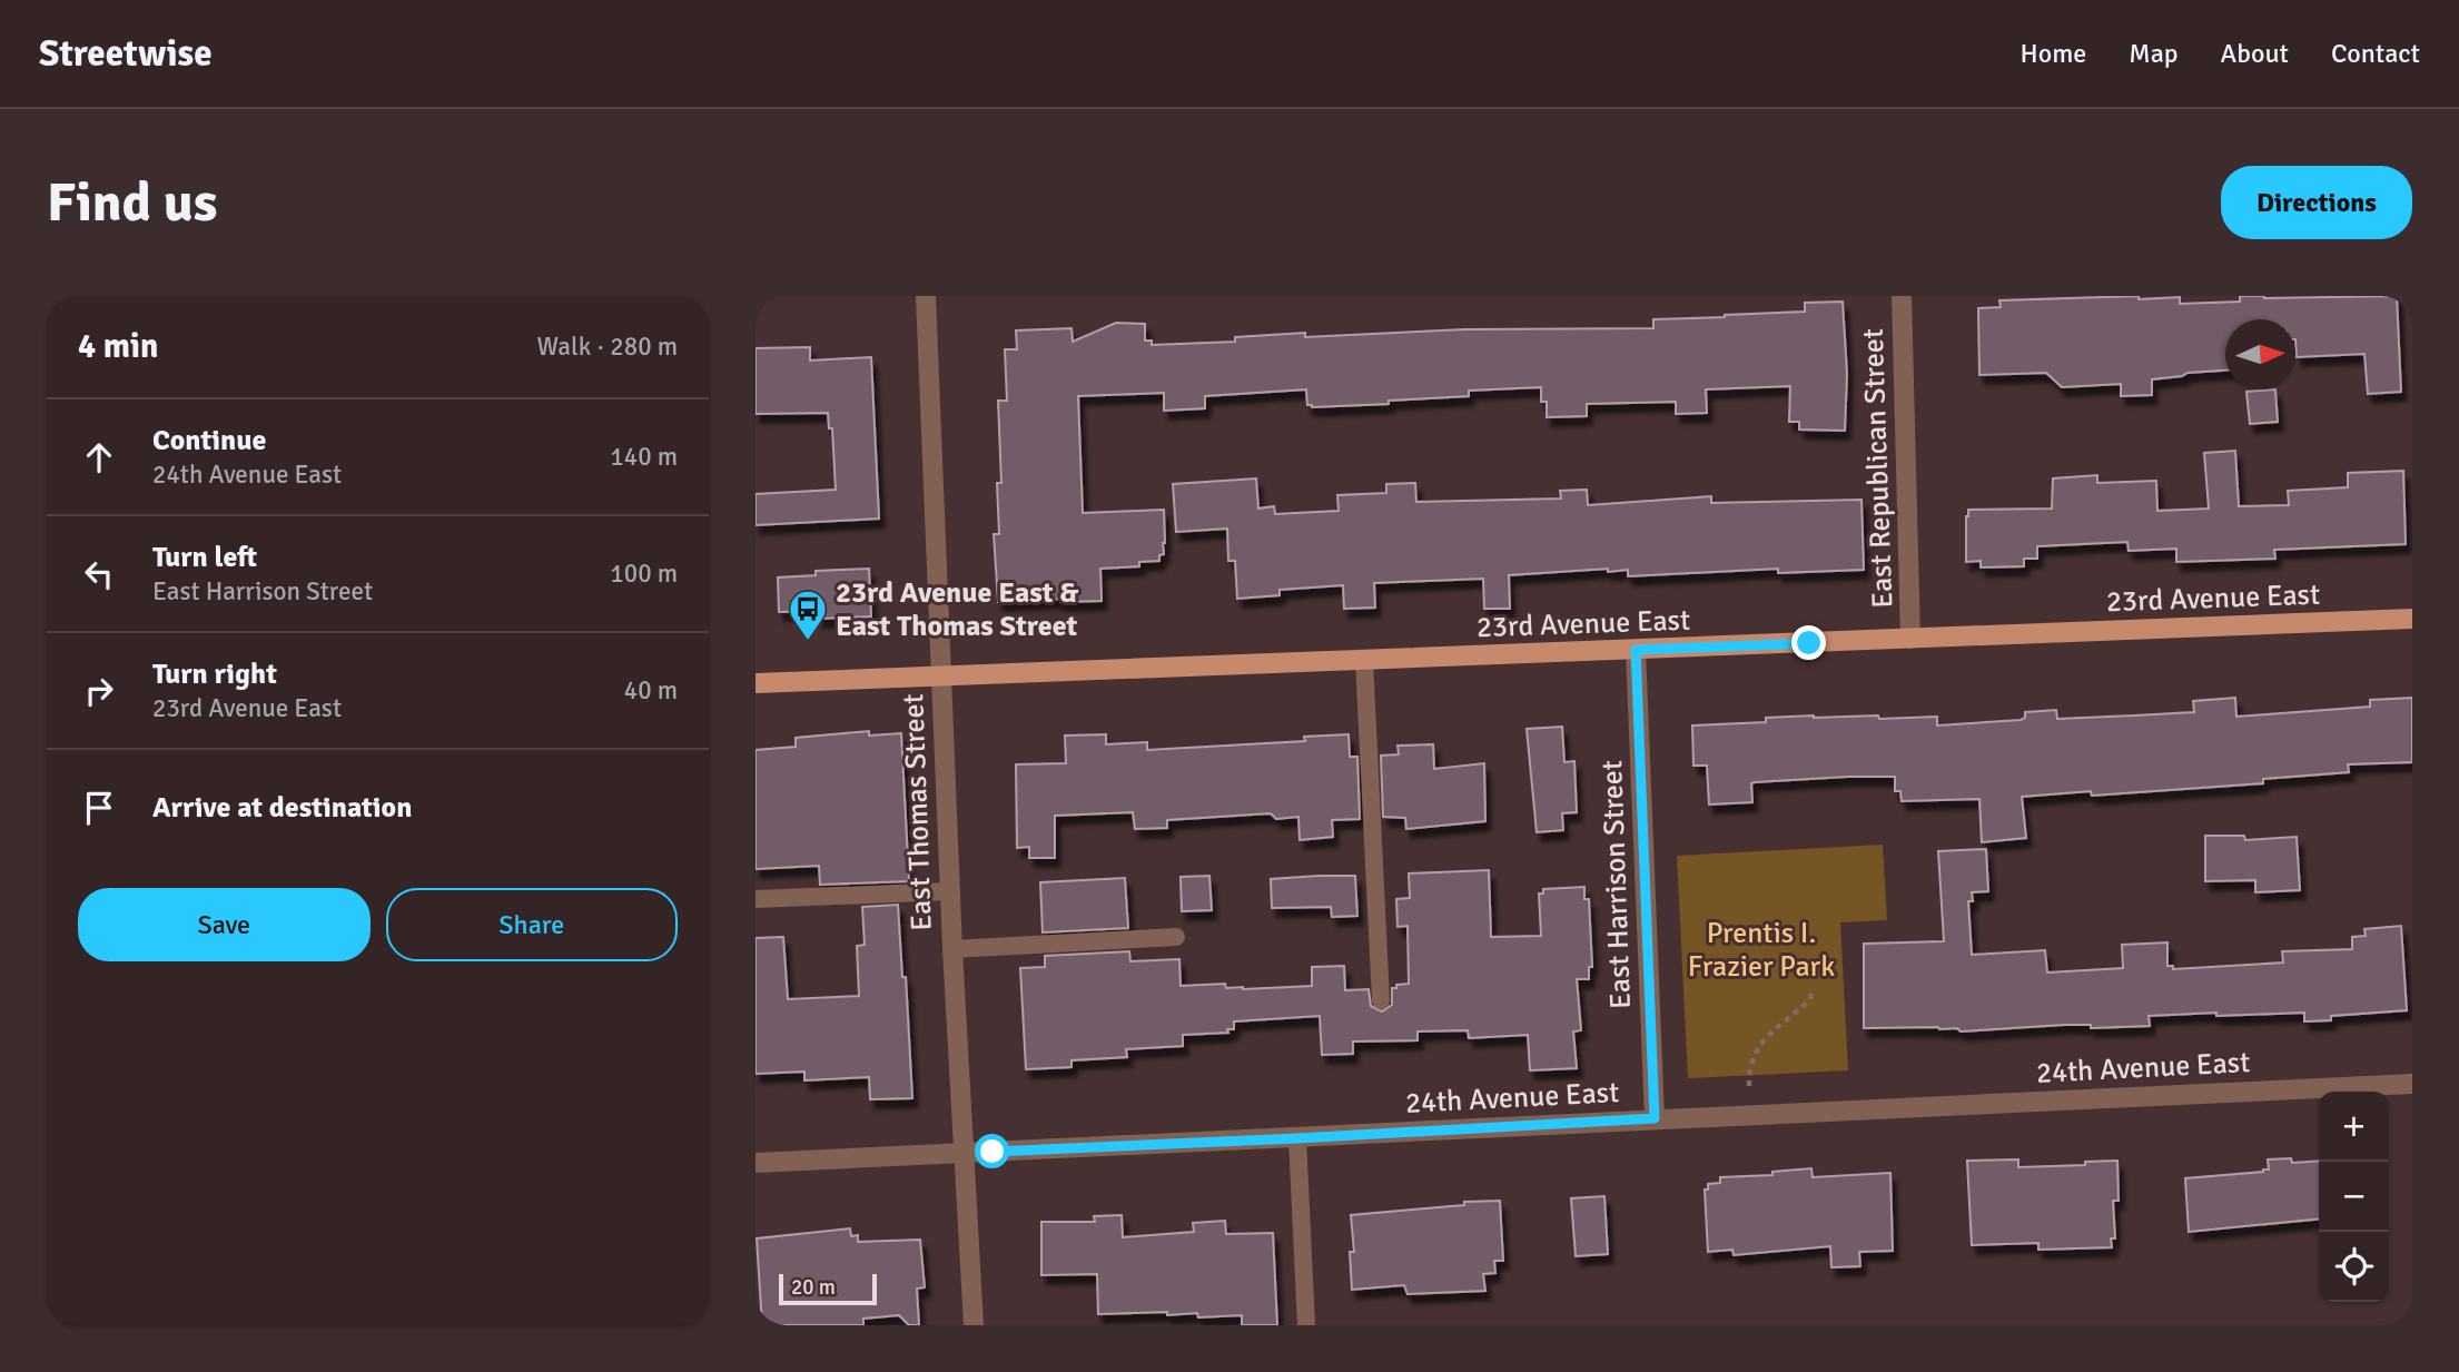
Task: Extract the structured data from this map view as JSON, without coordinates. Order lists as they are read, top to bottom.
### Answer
{
  "streets": {
    "main road": ["23rd Avenue East"],
    "street": [
      "East Republican Street",
      "East Thomas Street",
      "East Harrison Street",
      "24th Avenue East"
    ]
  },
  "crossings": [
    ["East Republican Street", "23rd Avenue East"],
    ["23rd Avenue East", "East Thomas Street"],
    ["23rd Avenue East", "East Harrison Street"],
    ["East Thomas Street", "24th Avenue East"],
    ["East Harrison Street", "24th Avenue East"]
  ],
  "parks": ["Prentis I. Frazier Park"],
  "places": {
    "bus stop": ["23rd Avenue East & East Thomas Street"]
  },
  "scale_bar": "20 m",
  "north": "right",
  "page": {
    "header": "Streetwise",
    "nav": [
      "Home",
      "Map",
      "About",
      "Contact"
    ],
    "buttons": [
      "Directions",
      ["Save", "Share"]
    ],
    "title": "Find us",
    "heading": ["4 min", "Walk · 280 m"],
    "list": [
      ["Continue", "24th Avenue East", "140 m"],
      ["Turn left", "East Harrison Street", "100 m"],
      ["Turn right", "23rd Avenue East", "40 m"],
      "Arrive at destination"
    ],
    "map_buttons": ["+", "−"],
    "scale": "20 m"
  }
}
